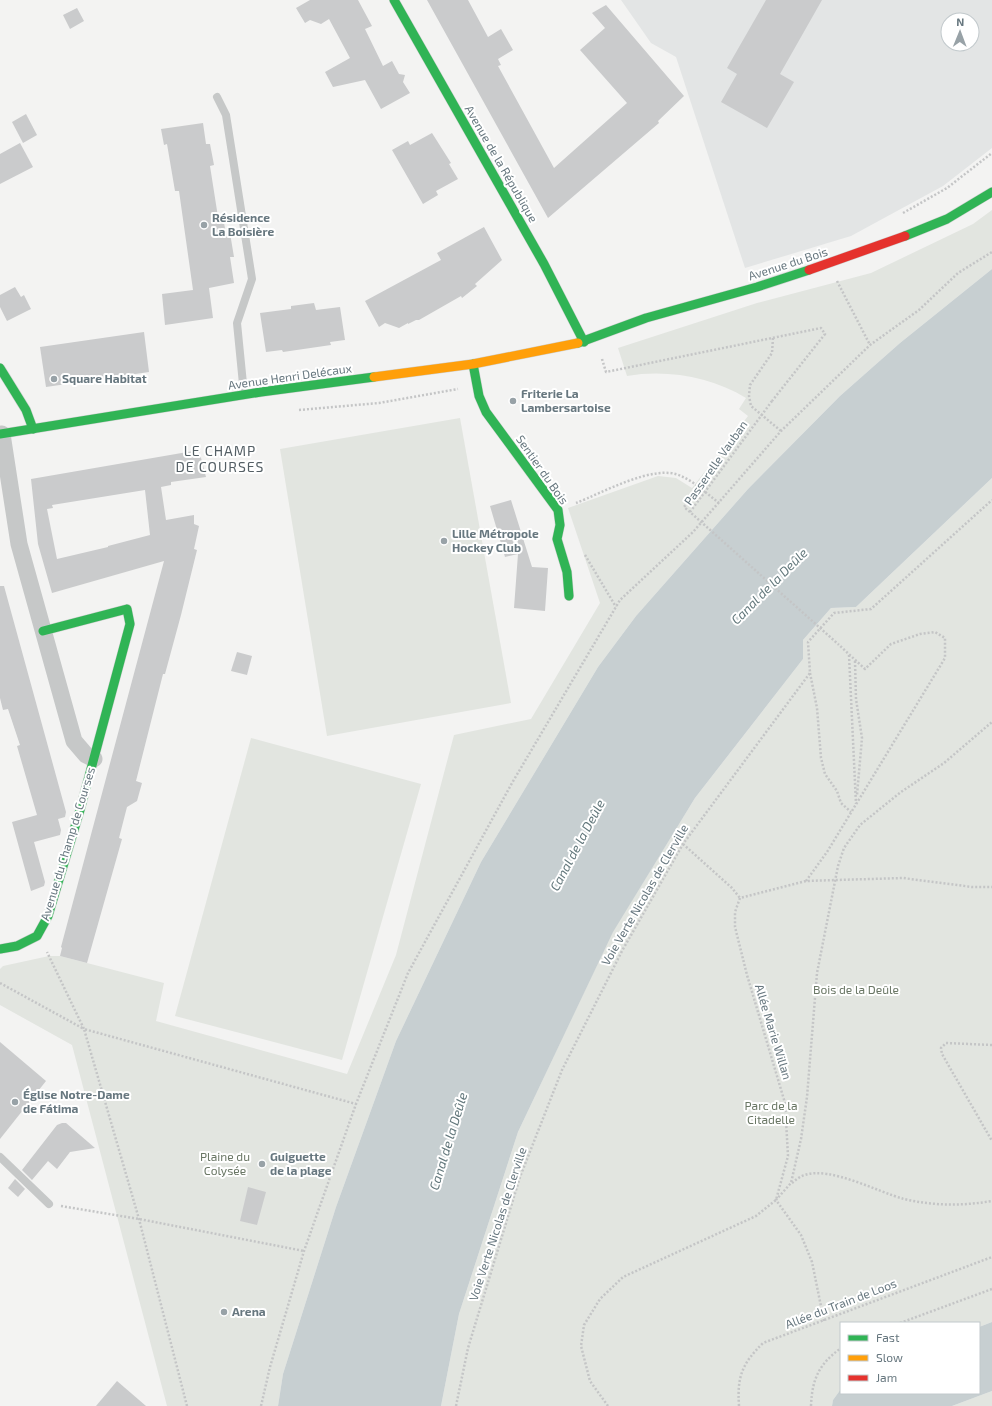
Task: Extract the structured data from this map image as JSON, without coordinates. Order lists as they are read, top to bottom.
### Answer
{
  "streets": {
    "street": [
      "Avenue de la République",
      "Avenue du Bois",
      "Avenue Henri Delécaux",
      "Sentier du Bois",
      "Avenue du Champ de Courses"
    ],
    "path": [
      "Passerelle Vauban",
      "Voie Verte Nicolas de Clerville",
      "Allée Marie Willan",
      "Allée du Train de Loos"
    ]
  },
  "crossings": [
    ["Avenue de la République", "Avenue du Bois"],
    ["Avenue de la République", "Avenue Henri Delécaux"],
    ["Avenue du Bois", "Avenue Henri Delécaux"],
    ["Avenue Henri Delécaux", "Sentier du Bois"],
    ["Avenue Henri Delécaux", "Avenue du Champ de Courses"]
  ],
  "districts": ["LE CHAMP DE COURSES"],
  "water": ["Canal de la Deûle"],
  "parks": ["Bois de la Deûle", "Parc de la Citadelle", "Plaine du Colysée"],
  "places": [
    "Résidence La Boisière",
    "Square Habitat",
    "Friterie La Lambersartoise",
    "Lille Métropole Hockey Club",
    "Église Notre-Dame de Fátima",
    "Guiguette de la plage",
    "Arena"
  ],
  "legend": ["Fast", "Slow", "Jam"],
  "north": "top"
}
